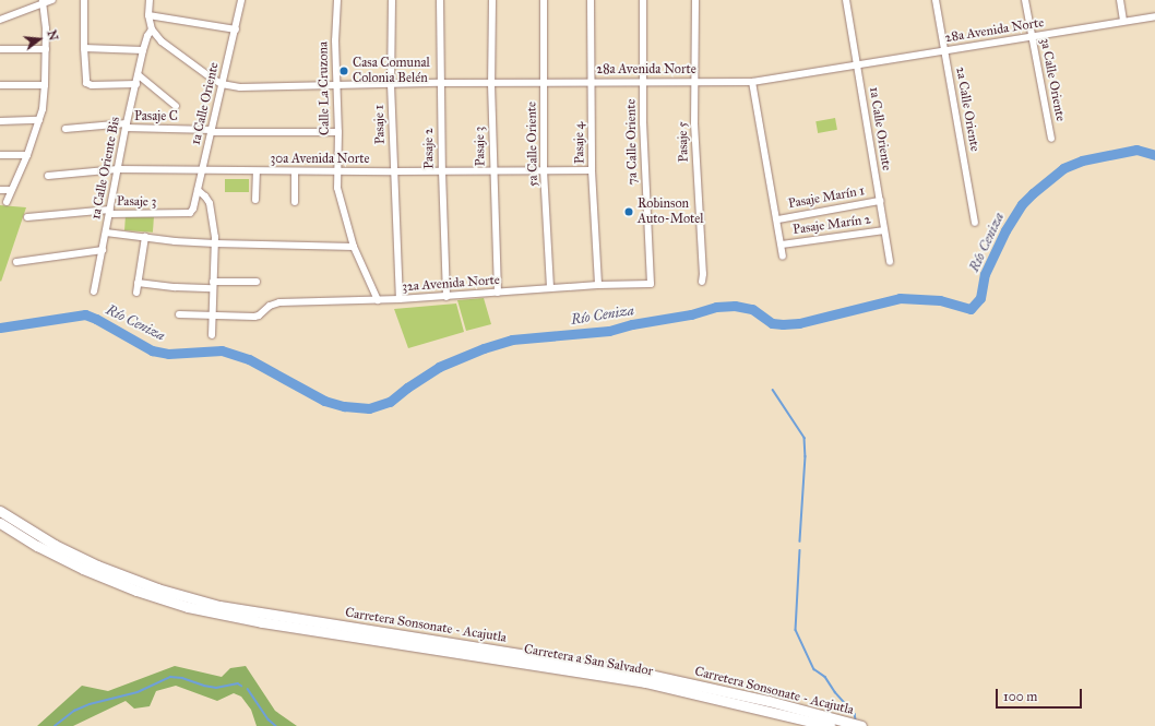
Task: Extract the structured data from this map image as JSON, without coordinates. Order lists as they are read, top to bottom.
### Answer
{
  "streets": {
    "highway": ["Carretera Sonsonate - Acajutla", "Carretera a San Salvador"],
    "street": [
      "28a Avenida Norte",
      "3a Calle Oriente",
      "Calle La Cruzona",
      "1a Calle Oriente",
      "2a Calle Oriente",
      "Pasaje C",
      "Pasaje 1",
      "7a Calle Oriente",
      "Pasaje 5",
      "Pasaje 4",
      "5a Calle Oriente",
      "Pasaje 3",
      "Pasaje 2",
      "30a Avenida Norte",
      "1a Calle Oriente Bis",
      "Pasaje Marín 1",
      "Pasaje Marín 2",
      "32a Avenida Norte"
    ]
  },
  "crossings": [
    ["28a Avenida Norte", "3a Calle Oriente"],
    ["28a Avenida Norte", "Calle La Cruzona"],
    ["28a Avenida Norte", "1a Calle Oriente"],
    ["28a Avenida Norte", "2a Calle Oriente"],
    ["28a Avenida Norte", "Pasaje 1"],
    ["28a Avenida Norte", "7a Calle Oriente"],
    ["28a Avenida Norte", "Pasaje 5"],
    ["28a Avenida Norte", "Pasaje 4"],
    ["28a Avenida Norte", "5a Calle Oriente"],
    ["28a Avenida Norte", "Pasaje 3"],
    ["28a Avenida Norte", "Pasaje 2"],
    ["28a Avenida Norte", "1a Calle Oriente Bis"],
    ["Calle La Cruzona", "Pasaje C"],
    ["Calle La Cruzona", "30a Avenida Norte"],
    ["Calle La Cruzona", "32a Avenida Norte"],
    ["1a Calle Oriente", "Pasaje C"],
    ["1a Calle Oriente", "Pasaje 3"],
    ["1a Calle Oriente", "30a Avenida Norte"],
    ["1a Calle Oriente", "Pasaje Marín 1"],
    ["1a Calle Oriente", "Pasaje Marín 2"],
    ["Pasaje C", "1a Calle Oriente Bis"],
    ["Pasaje 1", "30a Avenida Norte"],
    ["Pasaje 1", "32a Avenida Norte"],
    ["7a Calle Oriente", "32a Avenida Norte"],
    ["Pasaje 4", "30a Avenida Norte"],
    ["Pasaje 4", "32a Avenida Norte"],
    ["5a Calle Oriente", "30a Avenida Norte"],
    ["5a Calle Oriente", "32a Avenida Norte"],
    ["Pasaje 3", "30a Avenida Norte"],
    ["Pasaje 3", "1a Calle Oriente Bis"],
    ["Pasaje 3", "32a Avenida Norte"],
    ["Pasaje 2", "30a Avenida Norte"],
    ["Pasaje 2", "32a Avenida Norte"],
    ["30a Avenida Norte", "1a Calle Oriente Bis"]
  ],
  "water": ["Río Ceniza"],
  "places": ["Casa Comunal Colonia Belén", "Robinson Auto-Motel"],
  "scale_bar": "100 m",
  "north": "right"
}
